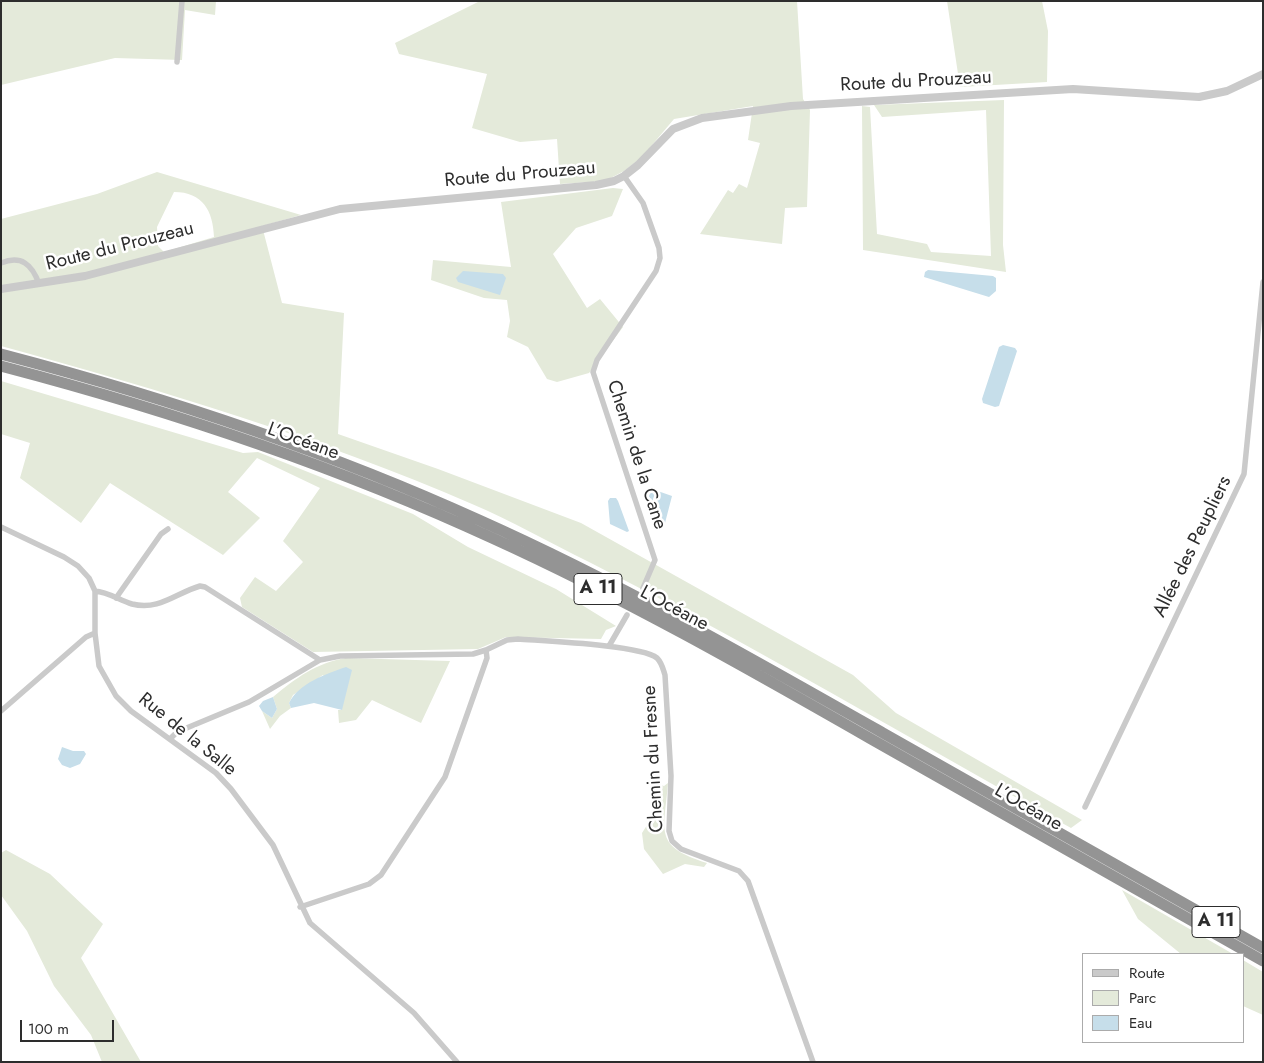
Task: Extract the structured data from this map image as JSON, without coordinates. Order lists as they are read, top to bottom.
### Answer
{
  "streets": {
    "highway": ["L’Océane", "A 11"],
    "street": [
      "Route du Prouzeau",
      "Chemin de la Cane",
      "Allée des Peupliers",
      "Rue de la Salle",
      "Chemin du Fresne"
    ]
  },
  "crossings": [
    ["Route du Prouzeau", "Chemin de la Cane"]
  ],
  "legend": ["Route", "Parc", "Eau"],
  "scale_bar": "100 m"
}
